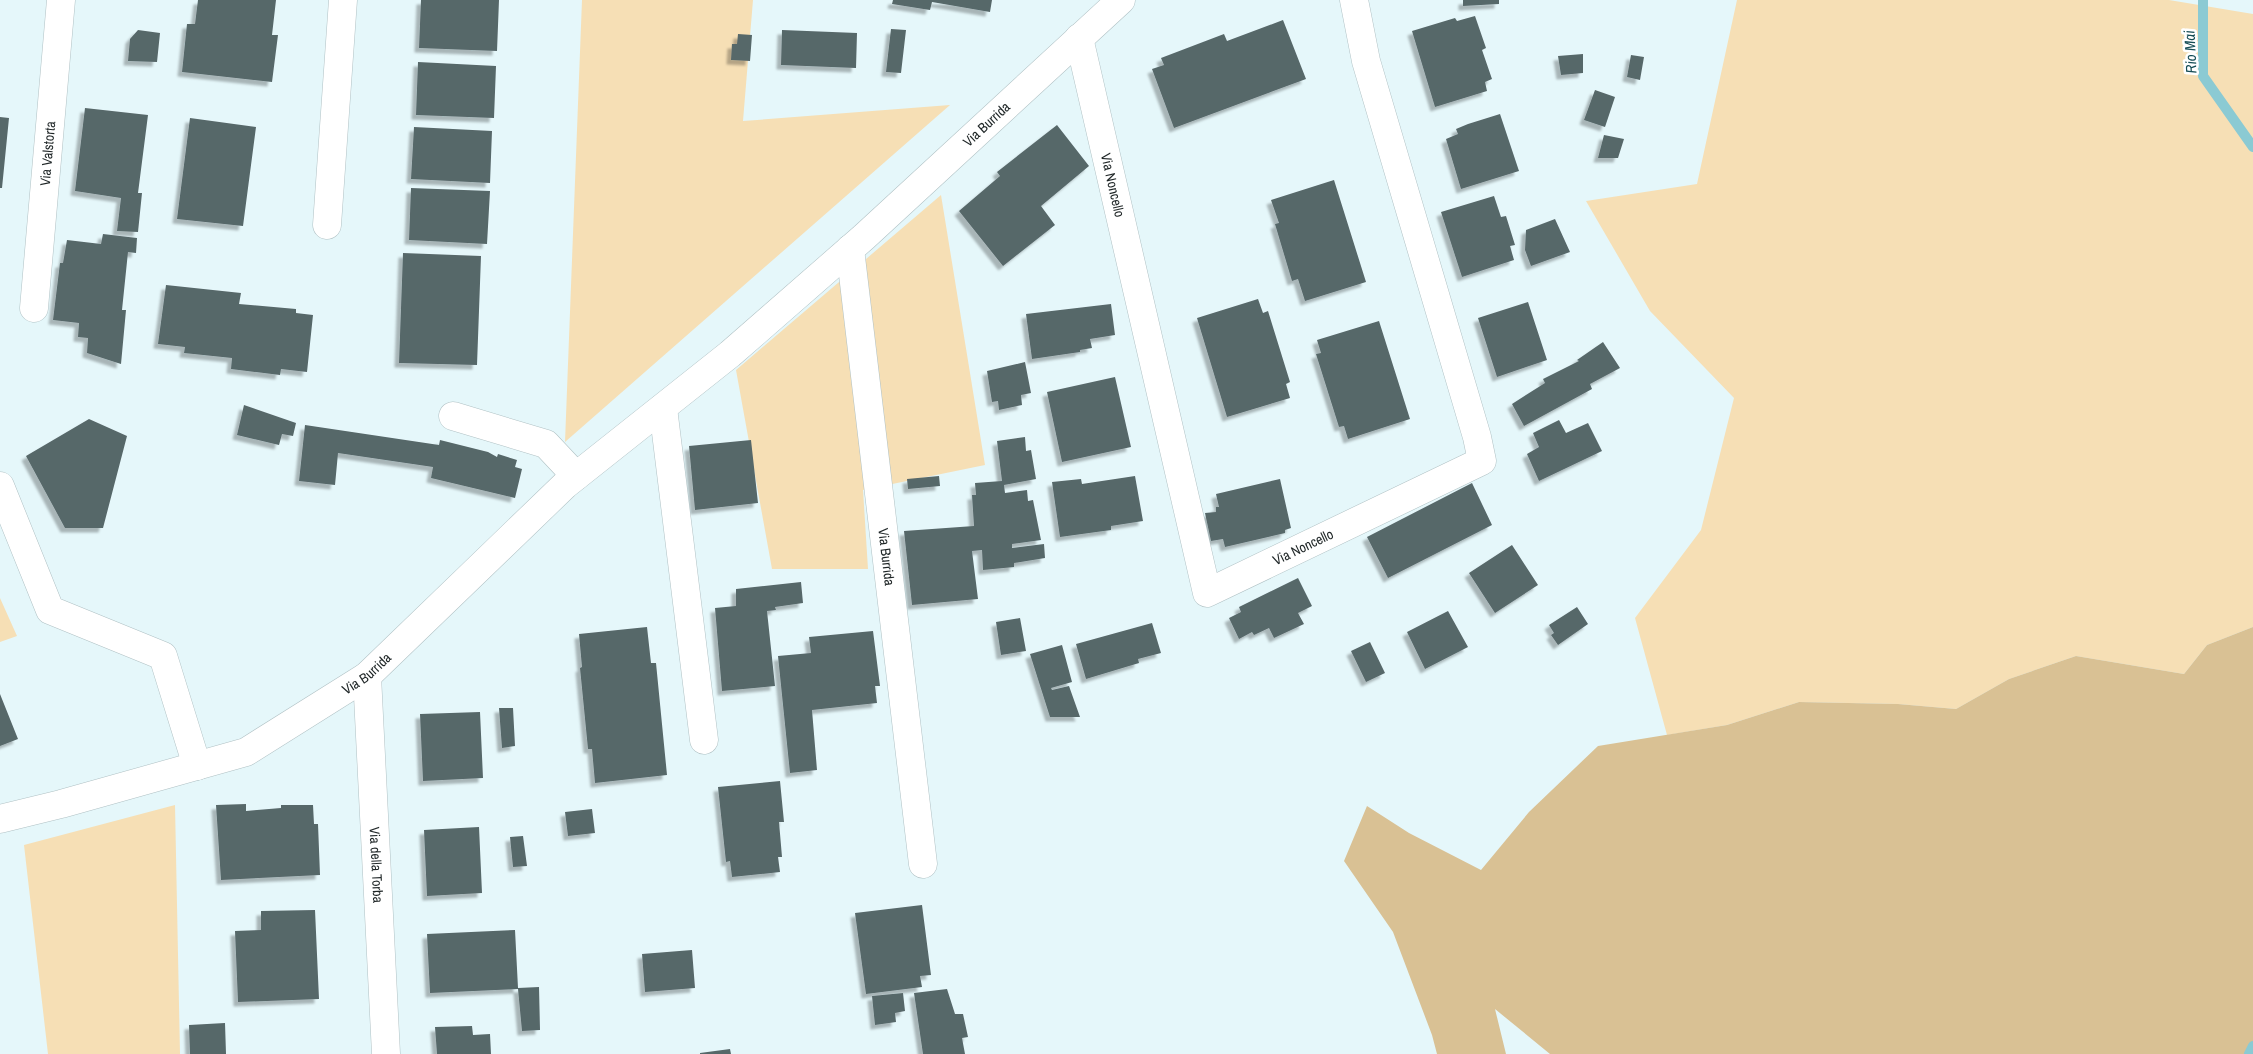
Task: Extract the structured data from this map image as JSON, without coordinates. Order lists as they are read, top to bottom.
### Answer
{
  "streets": {
    "street": [
      "Via Burrida",
      "Via Valstorta",
      "Via Noncello",
      "Via della Torba"
    ]
  },
  "crossings": [
    ["Via Burrida", "Via Noncello"],
    ["Via Burrida", "Via della Torba"]
  ],
  "water": ["Rio Mai"]
}
